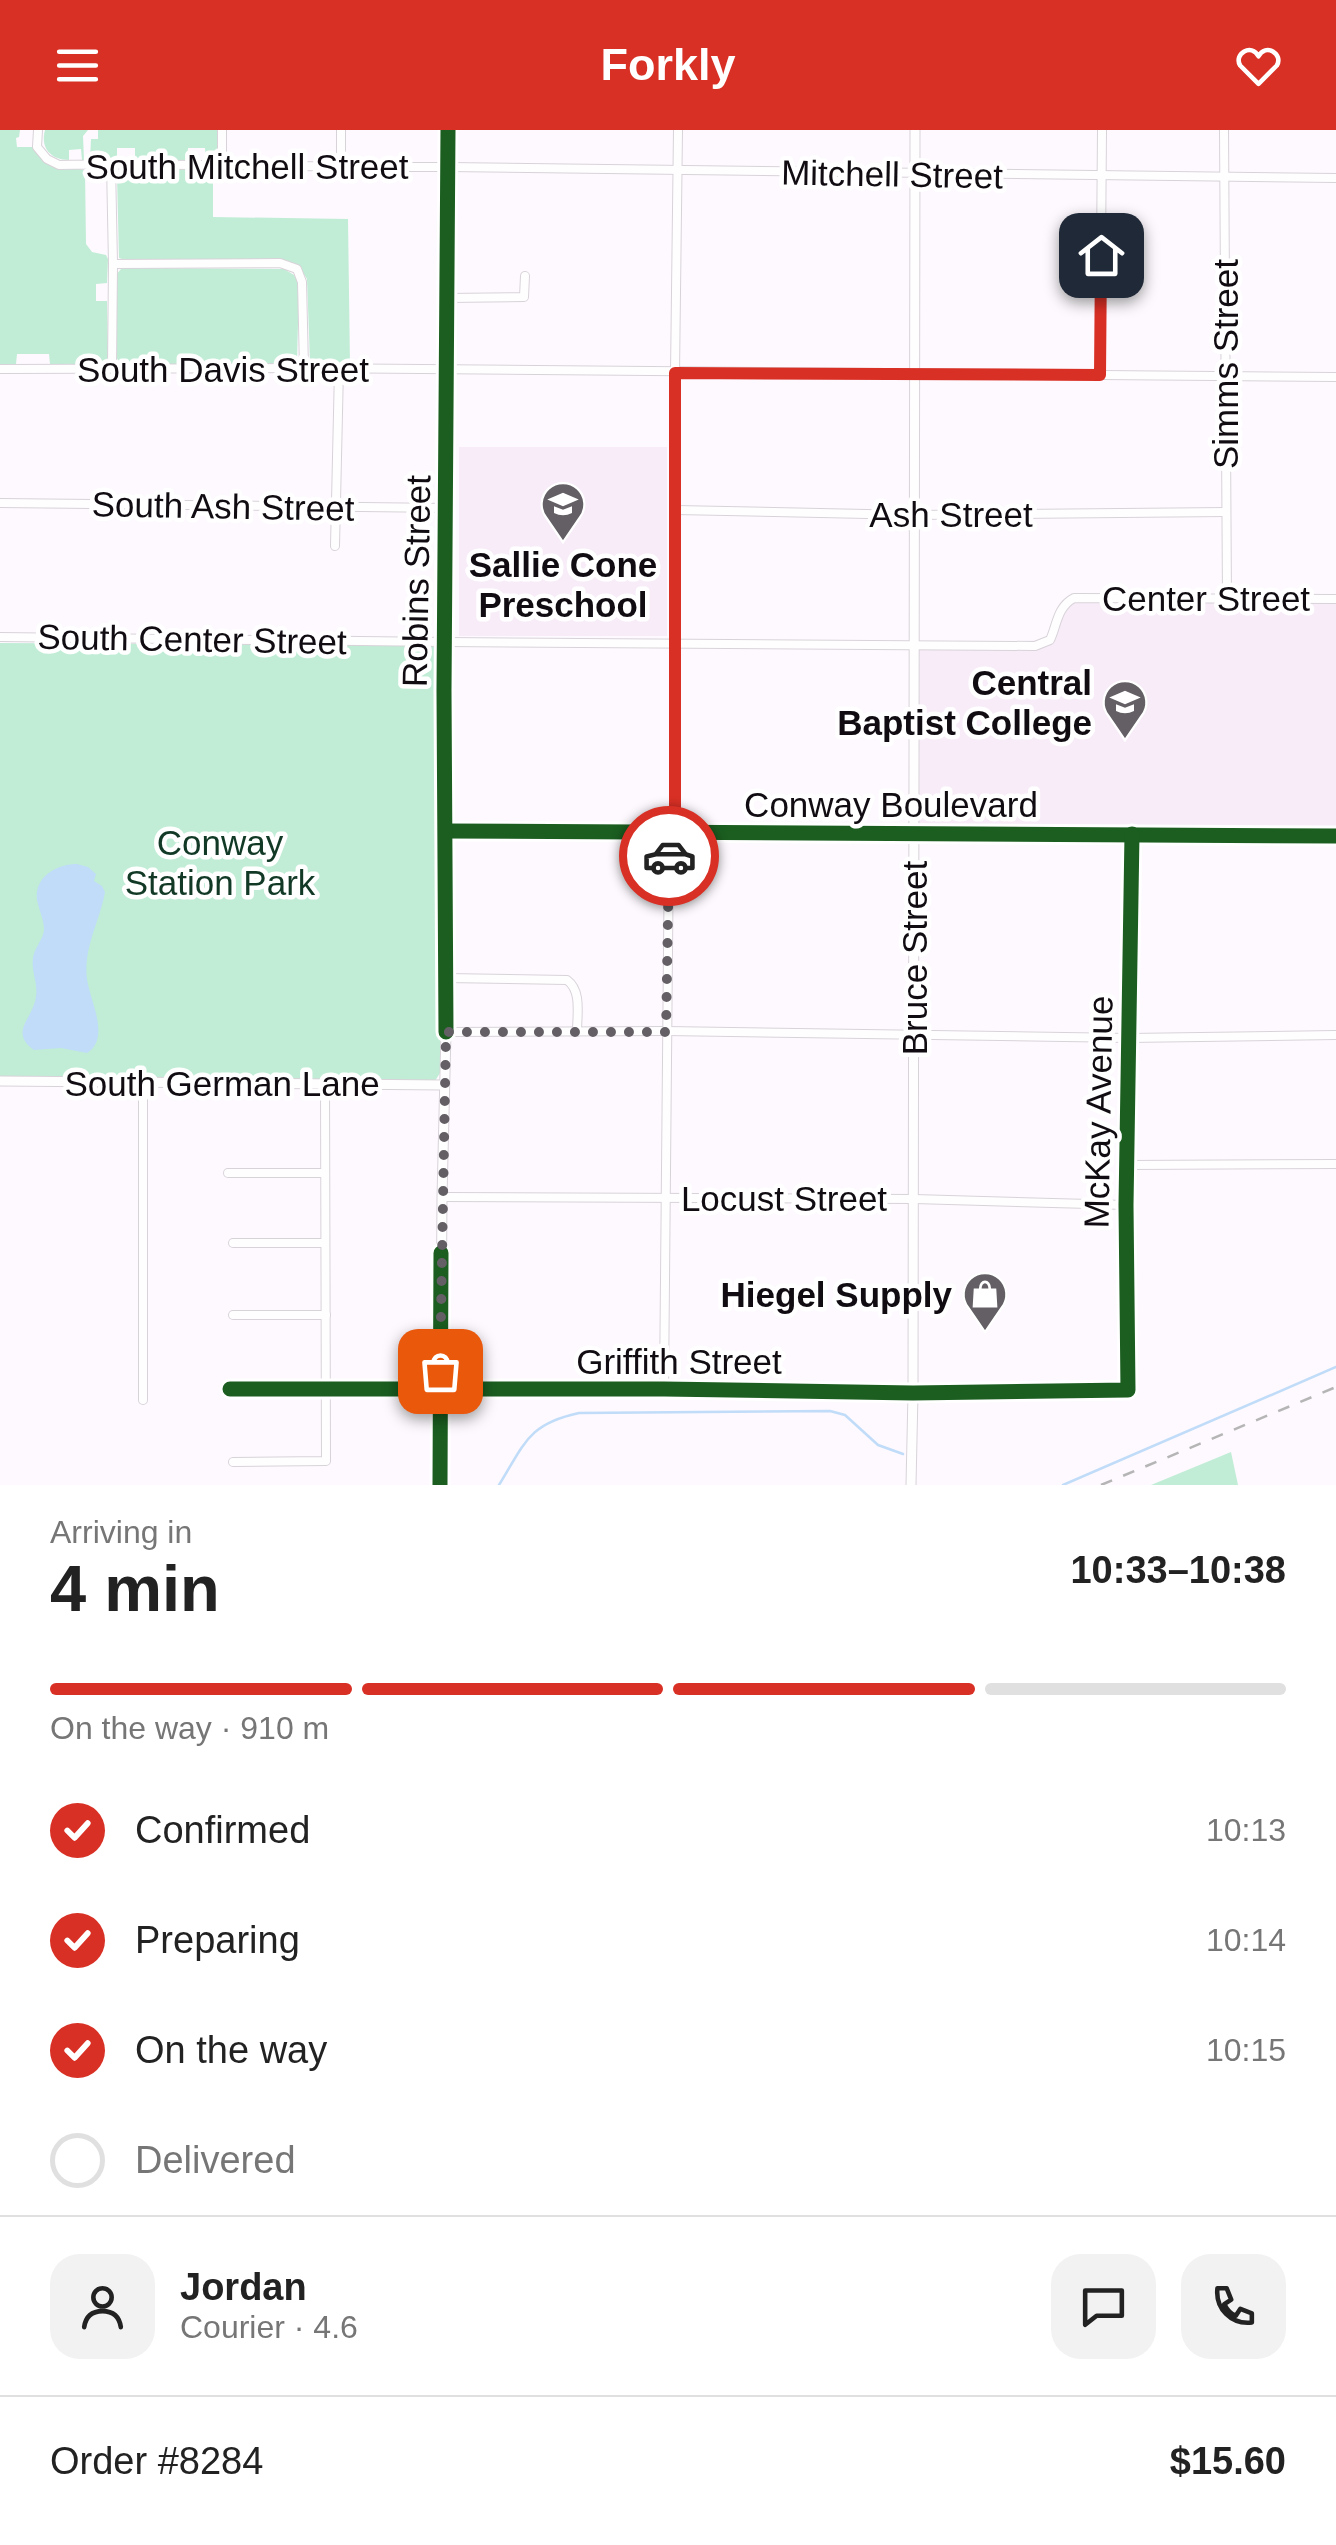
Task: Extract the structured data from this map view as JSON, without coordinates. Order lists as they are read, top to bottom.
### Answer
{
  "streets": {
    "street": [
      "South Mitchell Street",
      "Mitchell Street",
      "Simms Street",
      "South Davis Street",
      "South Ash Street",
      "Ash Street",
      "Robins Street",
      "Center Street",
      "South Center Street",
      "Conway Boulevard",
      "Bruce Street",
      "South German Lane",
      "McKay Avenue",
      "Locust Street",
      "Griffith Street"
    ]
  },
  "crossings": [
    ["South Mitchell Street", "Mitchell Street"],
    ["South Mitchell Street", "Robins Street"],
    ["Mitchell Street", "Simms Street"],
    ["Mitchell Street", "Robins Street"],
    ["Mitchell Street", "Bruce Street"],
    ["Simms Street", "South Davis Street"],
    ["Simms Street", "Ash Street"],
    ["Simms Street", "Center Street"],
    ["South Davis Street", "Robins Street"],
    ["South Davis Street", "Bruce Street"],
    ["South Ash Street", "Robins Street"],
    ["Ash Street", "Bruce Street"],
    ["Robins Street", "Center Street"],
    ["Robins Street", "South Center Street"],
    ["Robins Street", "Conway Boulevard"],
    ["Robins Street", "South German Lane"],
    ["Robins Street", "Locust Street"],
    ["Robins Street", "Griffith Street"],
    ["Center Street", "South Center Street"],
    ["Center Street", "Bruce Street"],
    ["Conway Boulevard", "Bruce Street"],
    ["Conway Boulevard", "McKay Avenue"],
    ["Bruce Street", "Locust Street"],
    ["Bruce Street", "Griffith Street"],
    ["McKay Avenue", "Locust Street"],
    ["McKay Avenue", "Griffith Street"]
  ],
  "parks": ["Conway Station Park"],
  "places": {
    "school or university": ["Sallie Cone Preschool", "Central Baptist College"],
    "shop": ["Hiegel Supply"]
  },
  "page": {
    "header": "Forkly",
    "heading": ["4 min", "Arriving in", "10:33–10:38"],
    "panel": [
      "Jordan",
      "Courier · 4.6",
      "Order #8284",
      "$15.60"
    ],
    "bar": "On the way · 910 m",
    "list": [
      ["Confirmed", "10:13"],
      ["Preparing", "10:14"],
      ["On the way", "10:15"],
      "Delivered"
    ]
  }
}
